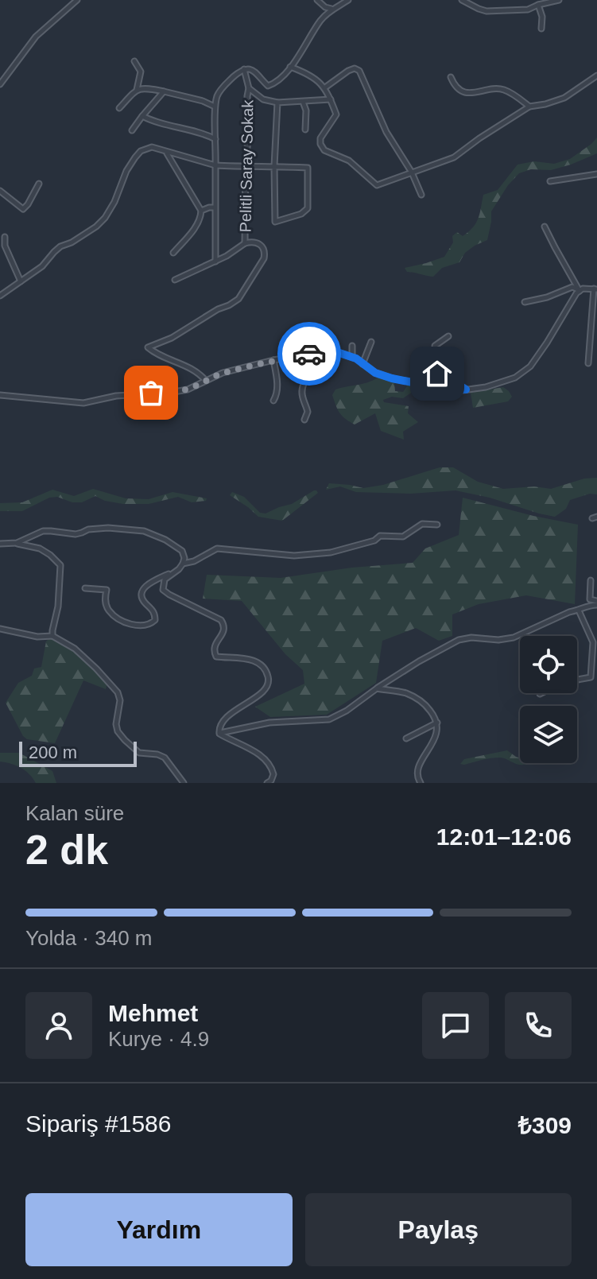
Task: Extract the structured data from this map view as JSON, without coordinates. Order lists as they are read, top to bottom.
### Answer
{
  "streets": {
    "street": ["Pelitli Saray Sokak"]
  },
  "scale_bar": "200 m",
  "page": {
    "scale": "200 m",
    "heading": ["2 dk", "Kalan süre", "12:01–12:06"],
    "panel": [
      "Mehmet",
      "Kurye · 4.9",
      "Sipariş #1586",
      "₺309"
    ],
    "bar": "Yolda · 340 m",
    "buttons": ["Yardım", "Paylaş"]
  }
}
